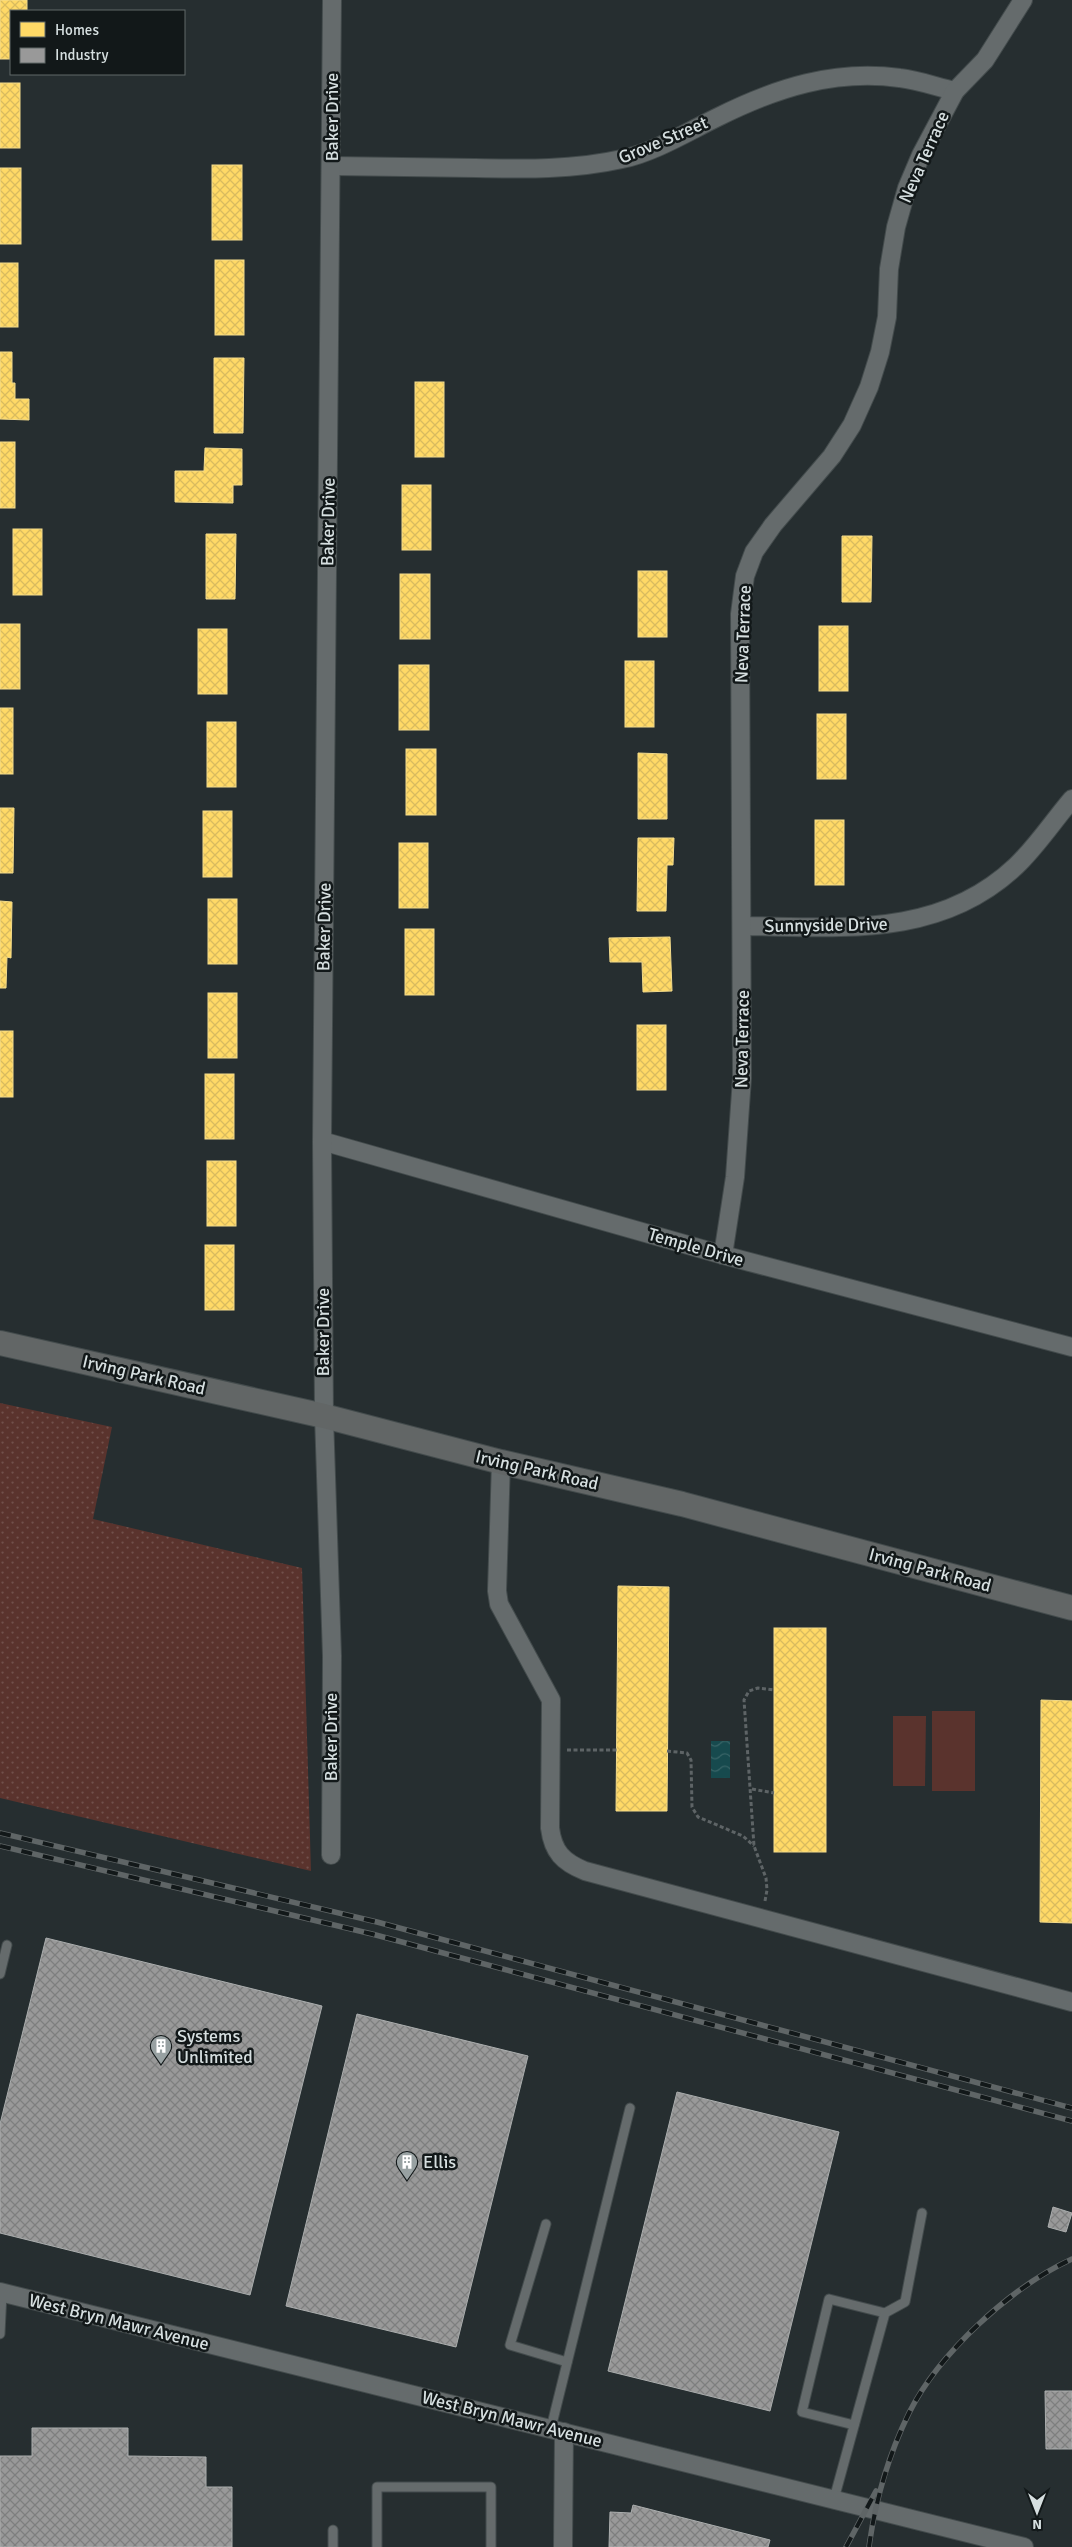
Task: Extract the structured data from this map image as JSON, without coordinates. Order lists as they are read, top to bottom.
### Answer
{
  "streets": {
    "main road": ["Irving Park Road"],
    "street": [
      "Baker Drive",
      "Grove Street",
      "Neva Terrace",
      "Sunnyside Drive",
      "Temple Drive",
      "West Bryn Mawr Avenue"
    ]
  },
  "crossings": [
    ["Baker Drive", "Grove Street"],
    ["Baker Drive", "Temple Drive"],
    ["Baker Drive", "Irving Park Road"],
    ["Grove Street", "Neva Terrace"],
    ["Neva Terrace", "Sunnyside Drive"],
    ["Neva Terrace", "Temple Drive"]
  ],
  "places": {
    "building": ["Systems Unlimited", "Ellis"]
  },
  "legend": ["Homes", "Industry"],
  "north": "bottom"
}
